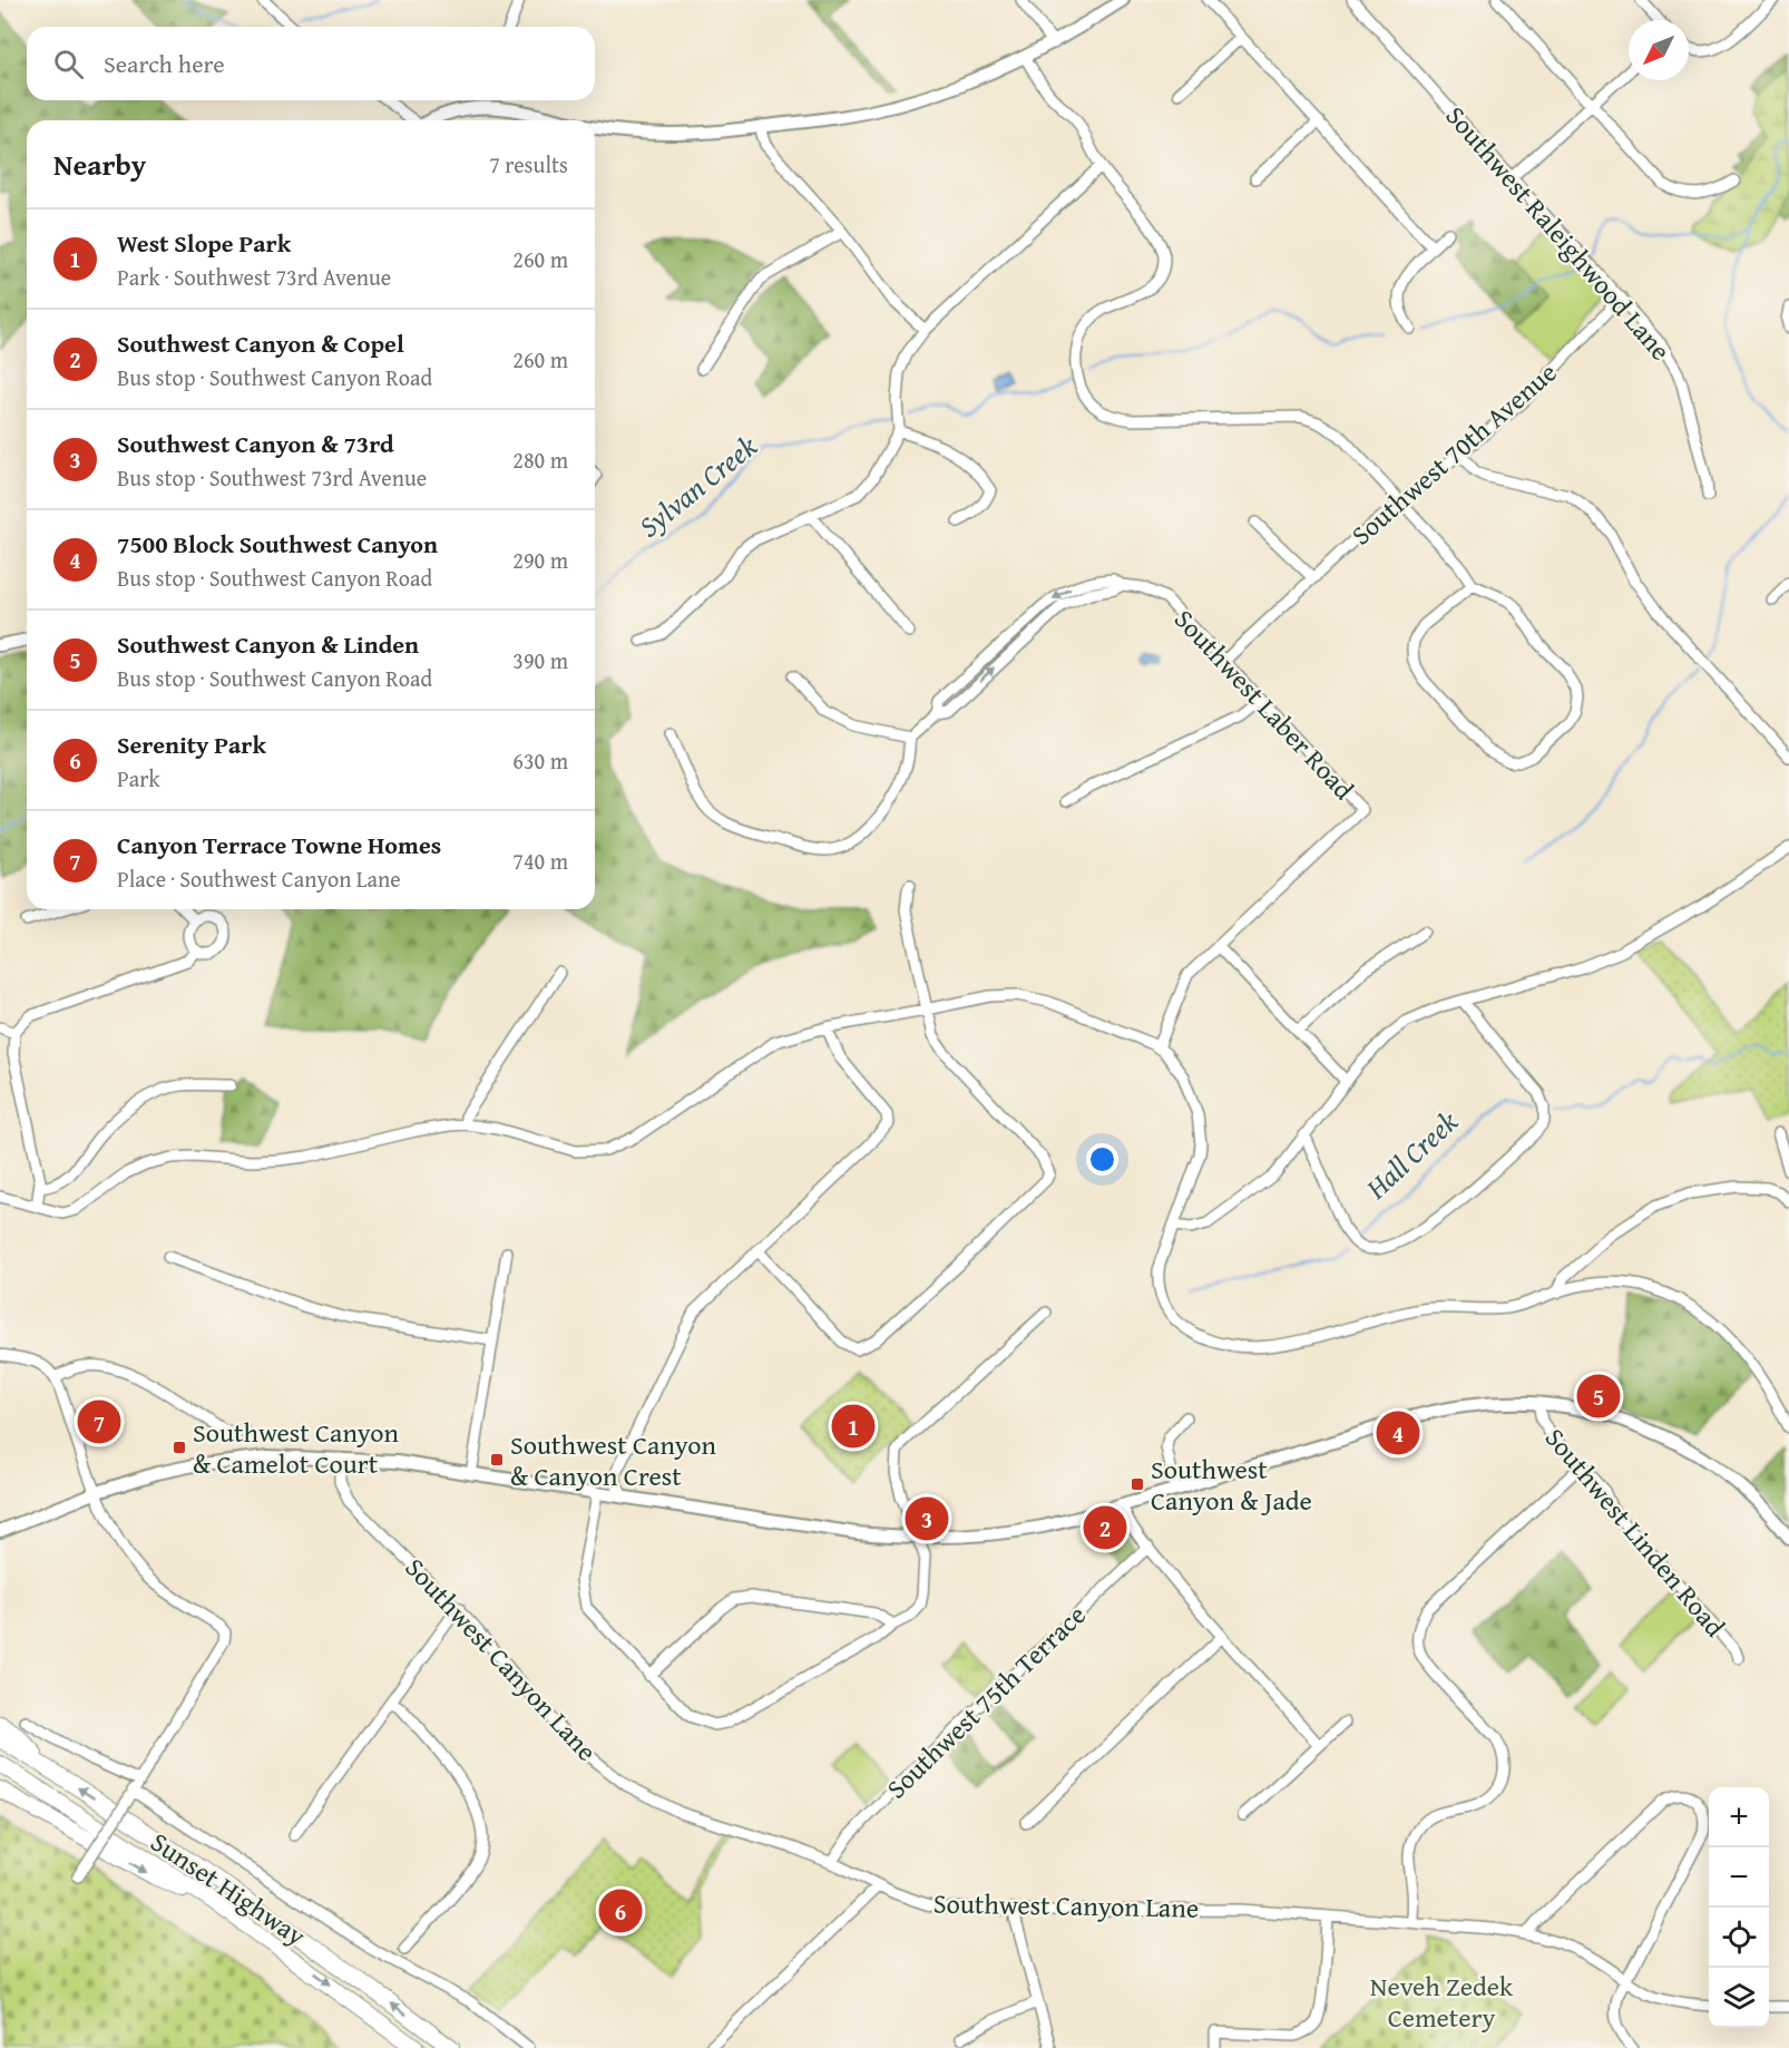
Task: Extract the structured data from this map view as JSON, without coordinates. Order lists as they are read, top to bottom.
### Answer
{
  "streets": {
    "highway": ["Sunset Highway"],
    "street": [
      "Southwest Raleighwood Lane",
      "Southwest 70th Avenue",
      "Southwest Laber Road",
      "Southwest Linden Road",
      "Southwest Canyon Lane",
      "Southwest 75th Terrace"
    ]
  },
  "crossings": [
    ["Southwest Raleighwood Lane", "Southwest 70th Avenue"],
    ["Southwest 70th Avenue", "Southwest Laber Road"],
    ["Southwest Canyon Lane", "Southwest 75th Terrace"]
  ],
  "water": ["Sylvan Creek", "Hall Creek"],
  "parks": ["Neveh Zedek Cemetery"],
  "places": {
    "transit": ["Southwest Canyon & Camelot Court", "Southwest Canyon & Canyon Crest", "Southwest Canyon & Jade"]
  },
  "north": "bottom left",
  "page": {
    "search": "Search here",
    "heading": ["Nearby", "7 results"],
    "list": [
      {
        "mark": "1",
        "name": "West Slope Park",
        "note": "Park · Southwest 73rd Avenue",
        "value": "260 m"
      },
      {
        "mark": "2",
        "name": "Southwest Canyon & Copel",
        "note": "Bus stop · Southwest Canyon Road",
        "value": "260 m"
      },
      {
        "mark": "3",
        "name": "Southwest Canyon & 73rd",
        "note": "Bus stop · Southwest 73rd Avenue",
        "value": "280 m"
      },
      {
        "mark": "4",
        "name": "7500 Block Southwest Canyon",
        "note": "Bus stop · Southwest Canyon Road",
        "value": "290 m"
      },
      {
        "mark": "5",
        "name": "Southwest Canyon & Linden",
        "note": "Bus stop · Southwest Canyon Road",
        "value": "390 m"
      },
      {
        "mark": "6",
        "name": "Serenity Park",
        "note": "Park",
        "value": "630 m"
      },
      {
        "mark": "7",
        "name": "Canyon Terrace Towne Homes",
        "note": "Place · Southwest Canyon Lane",
        "value": "740 m"
      }
    ],
    "pins": [
      "5",
      "7",
      "1",
      "4",
      "3",
      "2",
      "6"
    ],
    "map_buttons": ["+", "−"]
  }
}
